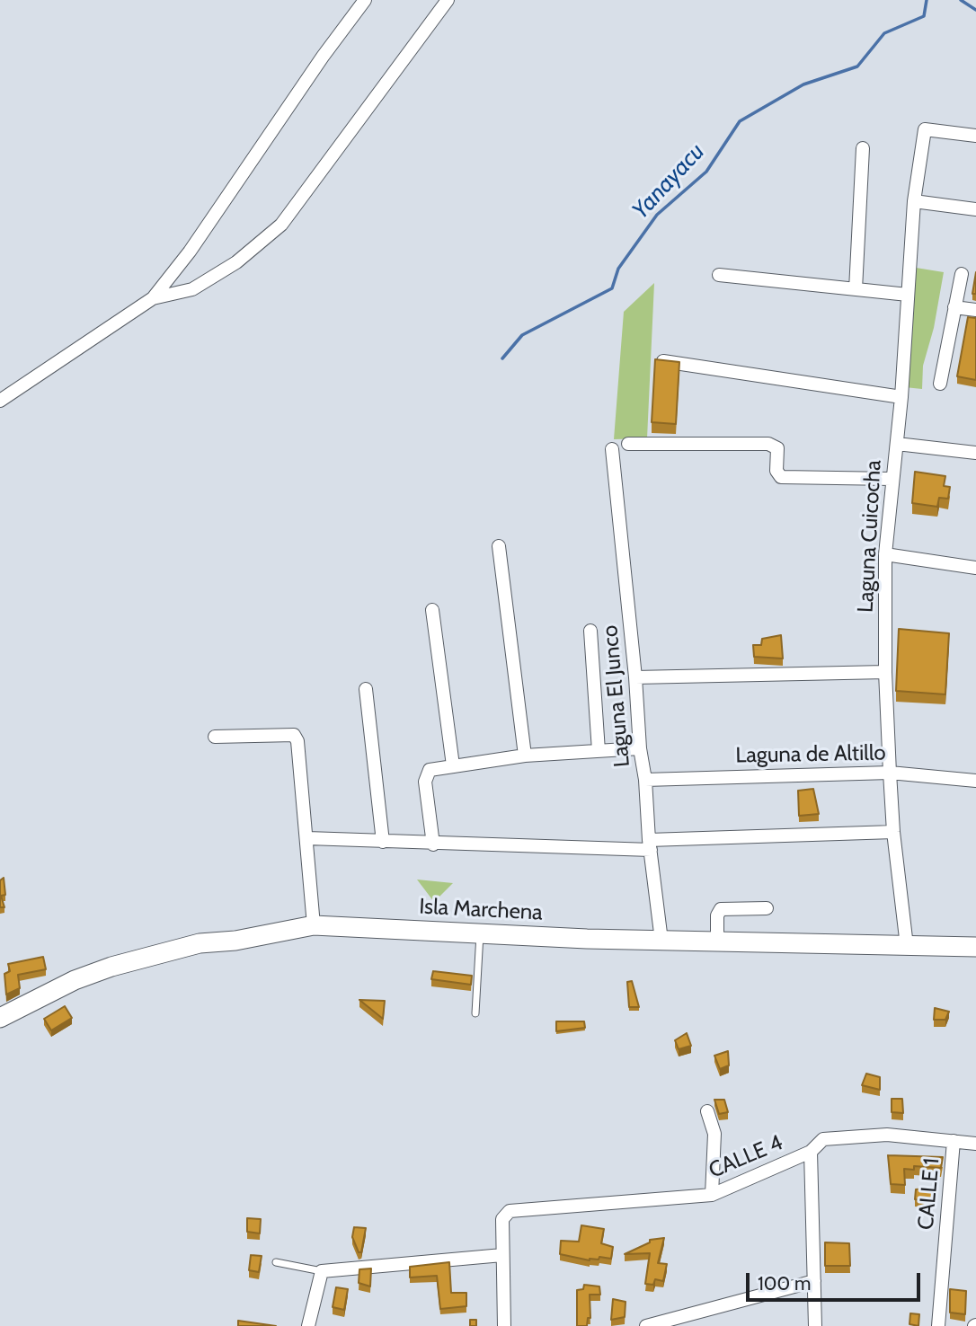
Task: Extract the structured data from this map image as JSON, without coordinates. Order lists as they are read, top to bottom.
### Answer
{
  "streets": {
    "street": [
      "Laguna Cuicocha",
      "Laguna El Junco",
      "Laguna de Altillo",
      "Isla Marchena",
      "CALLE 4",
      "CALLE 1"
    ]
  },
  "crossings": [
    ["Laguna Cuicocha", "Laguna de Altillo"],
    ["Laguna Cuicocha", "Isla Marchena"],
    ["Laguna El Junco", "Laguna de Altillo"],
    ["Laguna El Junco", "Isla Marchena"],
    ["CALLE 4", "CALLE 1"]
  ],
  "water": ["Yanayacu"],
  "scale_bar": "100 m"
}
